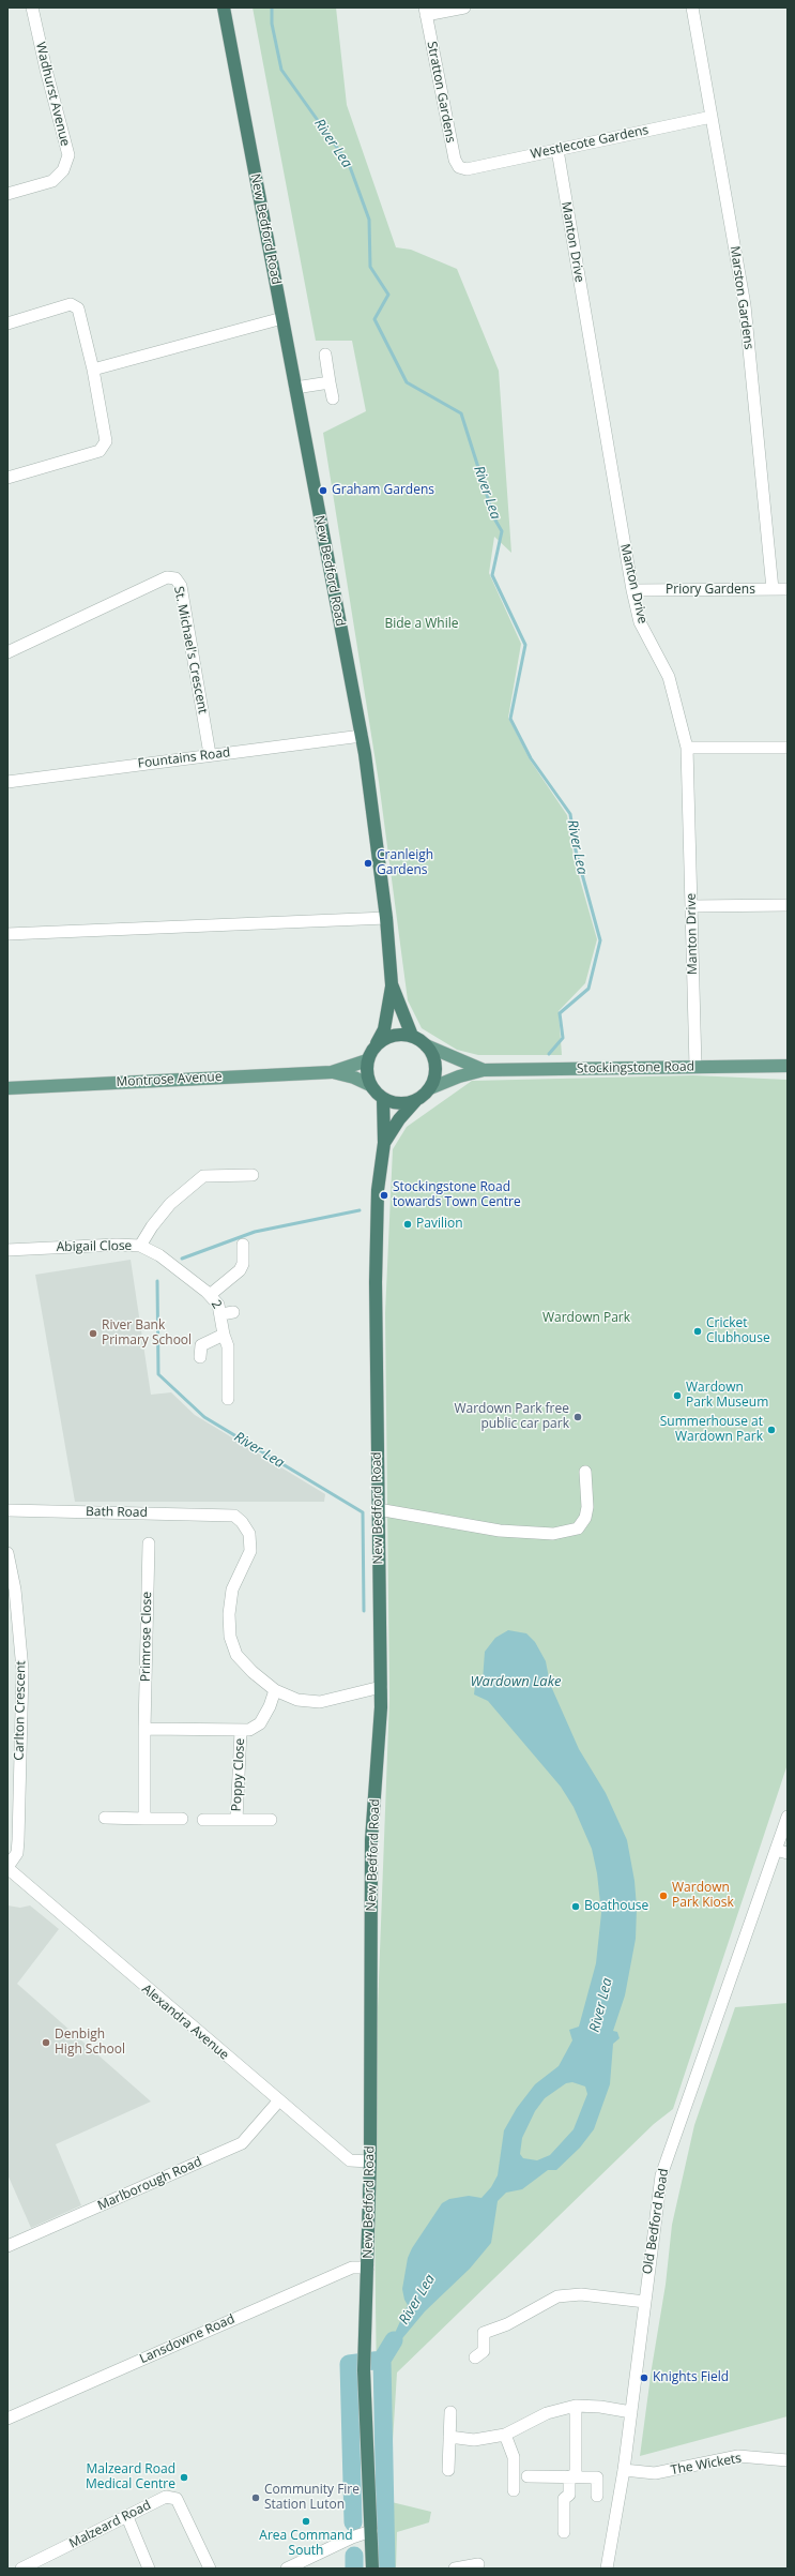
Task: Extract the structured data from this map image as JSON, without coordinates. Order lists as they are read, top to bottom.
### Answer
{
  "streets": {
    "highway": ["New Bedford Road"],
    "main road": ["Stockingstone Road", "Montrose Avenue"],
    "street": [
      "Stratton Gardens",
      "Wadhurst Avenue",
      "Westlecote Gardens",
      "Manton Drive",
      "Marston Gardens",
      "Priory Gardens",
      "St. Michael's Crescent",
      "Fountains Road",
      "Abigail Close",
      "2",
      "Bath Road",
      "Primrose Close",
      "Carlton Crescent",
      "Poppy Close",
      "Alexandra Avenue",
      "Marlborough Road",
      "Old Bedford Road",
      "Lansdowne Road",
      "The Wickets",
      "Malzeard Road"
    ]
  },
  "crossings": [
    ["Stratton Gardens", "Westlecote Gardens"],
    ["Westlecote Gardens", "Manton Drive"],
    ["Westlecote Gardens", "Marston Gardens"],
    ["New Bedford Road", "Fountains Road"],
    ["New Bedford Road", "Stockingstone Road"],
    ["New Bedford Road", "Montrose Avenue"],
    ["New Bedford Road", "Alexandra Avenue"],
    ["New Bedford Road", "Lansdowne Road"],
    ["Manton Drive", "Priory Gardens"],
    ["Manton Drive", "Stockingstone Road"],
    ["Marston Gardens", "Priory Gardens"],
    ["St. Michael's Crescent", "Fountains Road"],
    ["Stockingstone Road", "Montrose Avenue"],
    ["Abigail Close", "2"],
    ["Carlton Crescent", "Alexandra Avenue"],
    ["Alexandra Avenue", "Marlborough Road"],
    ["Old Bedford Road", "The Wickets"]
  ],
  "water": ["River Lea", "Wardown Lake"],
  "parks": ["Bide a While", "Wardown Park"],
  "places": [
    "Graham Gardens",
    "Cranleigh Gardens",
    "Stockingstone Road towards Town Centre",
    "Pavilion",
    "Cricket Clubhouse",
    "River Bank Primary School",
    "Wardown Park Museum",
    "Wardown Park free public car park",
    "Summerhouse at Wardown Park",
    "Wardown Park Kiosk",
    "Boathouse",
    "Denbigh High School",
    "Knights Field",
    "Malzeard Road Medical Centre",
    "Community Fire Station Luton",
    "Area Command South"
  ]
}
